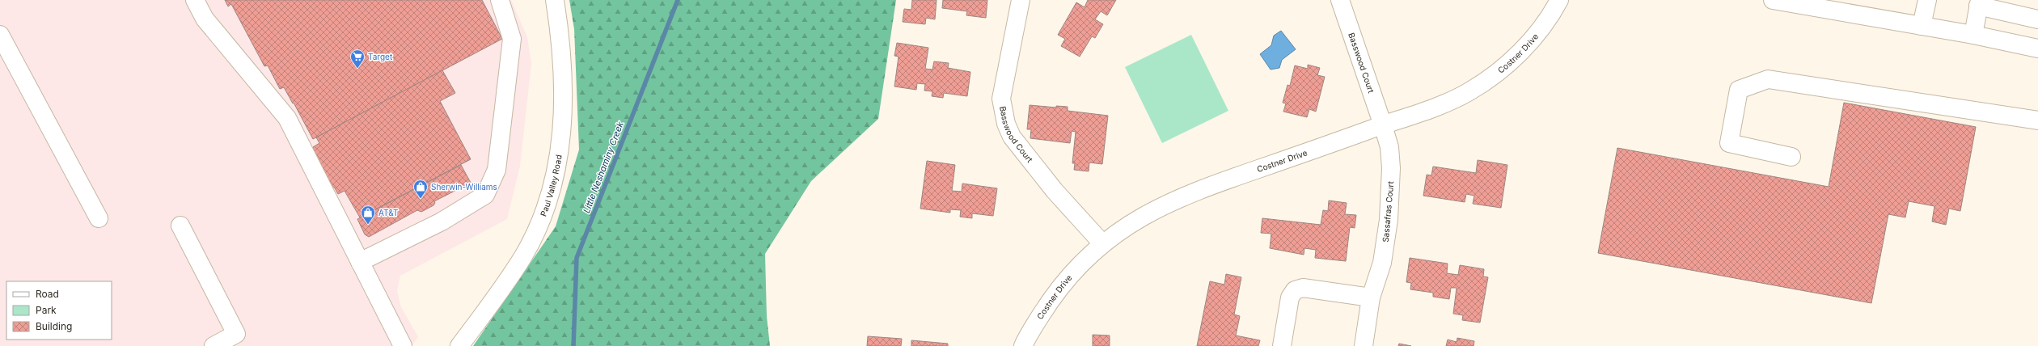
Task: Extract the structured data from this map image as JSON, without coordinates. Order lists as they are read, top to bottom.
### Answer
{
  "streets": {
    "street": [
      "Costner Drive",
      "Basswood Court",
      "Paul Valley Road",
      "Sassafras Court"
    ]
  },
  "crossings": [
    ["Costner Drive", "Basswood Court"],
    ["Costner Drive", "Sassafras Court"],
    ["Basswood Court", "Sassafras Court"]
  ],
  "water": ["Little Neshaminy Creek"],
  "places": {
    "supermarket": ["Target"],
    "shop": ["Sherwin-Williams", "AT&T"]
  },
  "legend": ["Road", "Park", "Building"]
}
